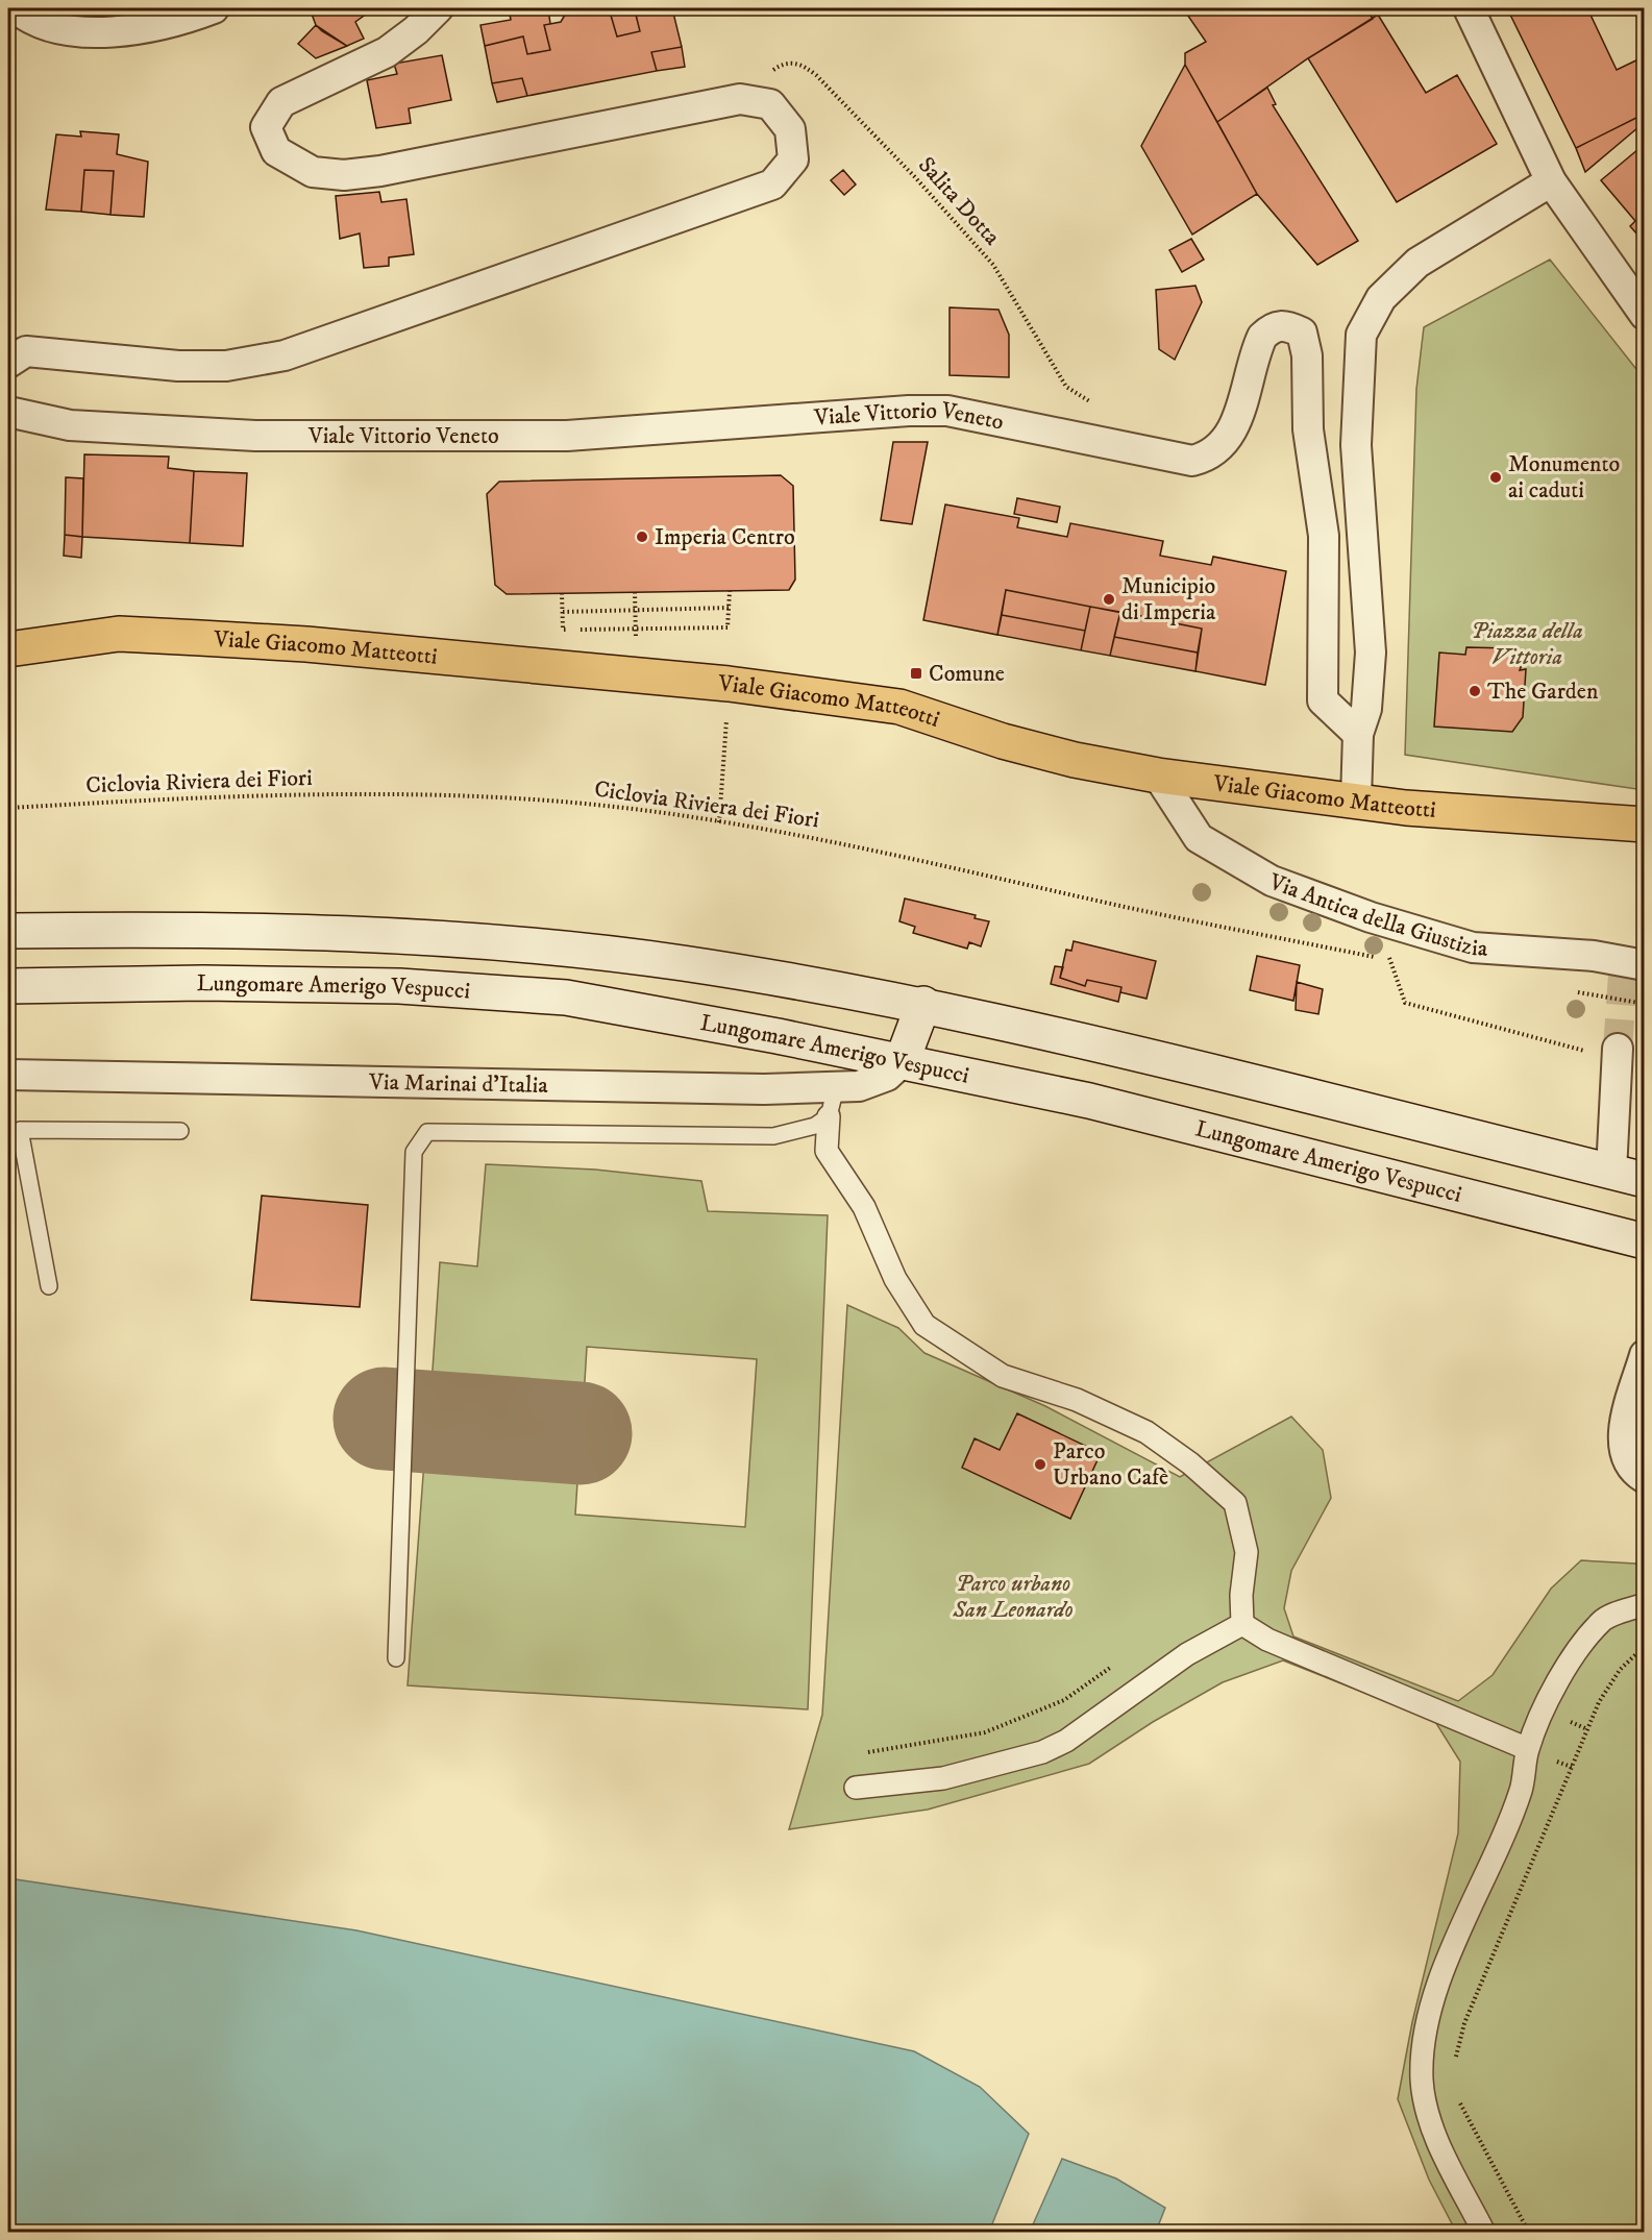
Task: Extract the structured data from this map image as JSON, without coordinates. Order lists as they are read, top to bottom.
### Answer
{
  "streets": {
    "main road": ["Viale Giacomo Matteotti", "Lungomare Amerigo Vespucci"],
    "street": ["Viale Vittorio Veneto", "Via Antica della Giustizia", "Via Marinai d'Italia"],
    "path": ["Salita Dotta", "Ciclovia Riviera dei Fiori"]
  },
  "crossings": [
    ["Viale Giacomo Matteotti", "Via Antica della Giustizia"],
    ["Lungomare Amerigo Vespucci", "Via Marinai d'Italia"]
  ],
  "parks": ["Piazza della Vittoria", "Parco urbano San Leonardo"],
  "places": {
    "other": [
      "Monumento ai caduti",
      "Imperia Centro",
      "Municipio di Imperia",
      "The Garden",
      "Parco Urbano Cafè"
    ],
    "transit": ["Comune"]
  }
}
